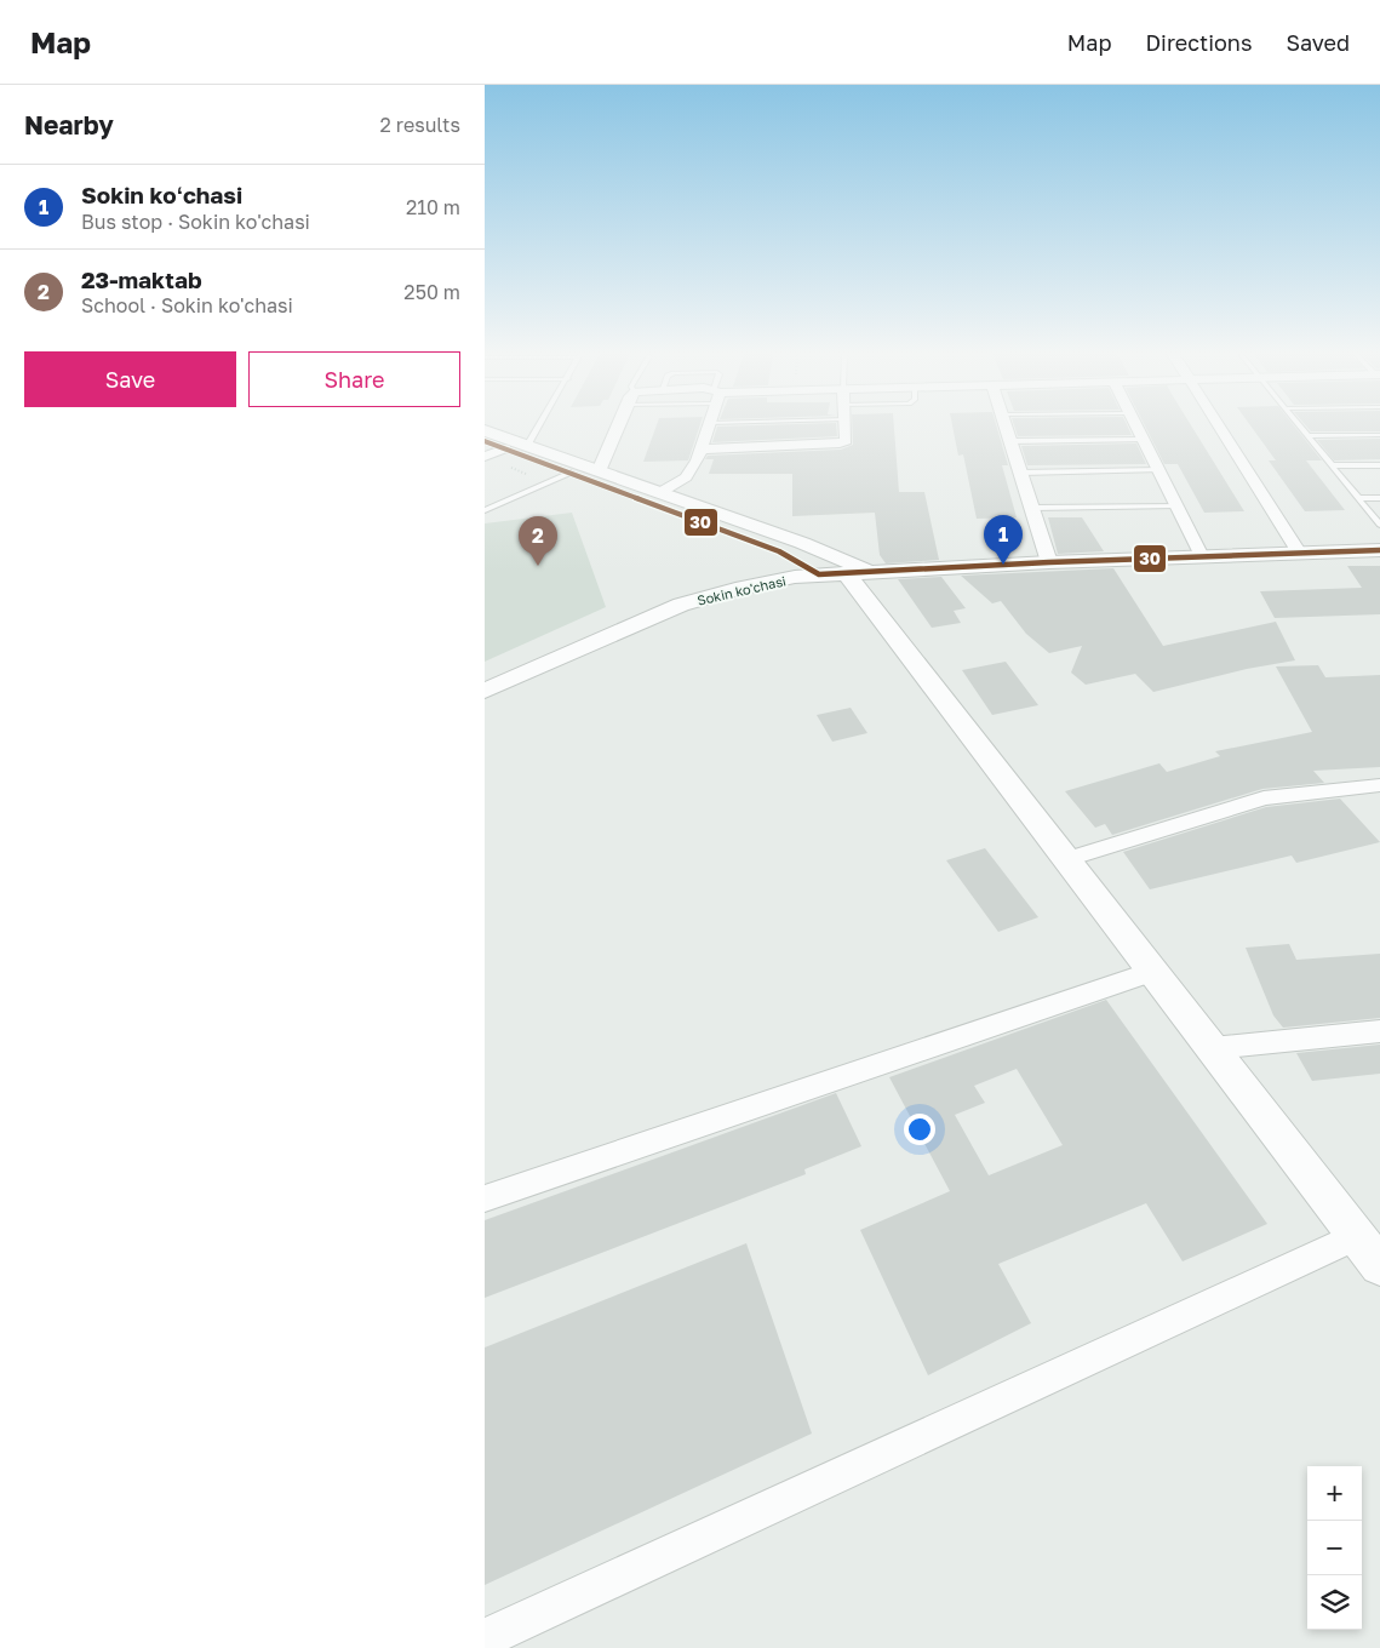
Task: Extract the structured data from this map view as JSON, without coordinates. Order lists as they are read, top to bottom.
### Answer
{
  "streets": {
    "street": ["Sokin ko'chasi"]
  },
  "lines": ["transit line 30"],
  "page": {
    "header": "Map",
    "nav": ["Map", "Directions", "Saved"],
    "heading": ["Nearby", "2 results"],
    "list": [
      {
        "mark": "1",
        "name": "Sokin koʻchasi",
        "note": "Bus stop · Sokin ko'chasi",
        "value": "210 m"
      },
      {
        "mark": "2",
        "name": "23-maktab",
        "note": "School · Sokin ko'chasi",
        "value": "250 m"
      }
    ],
    "buttons": ["Save", "Share"],
    "pins": ["1", "2"],
    "map_buttons": ["+", "−"]
  }
}
